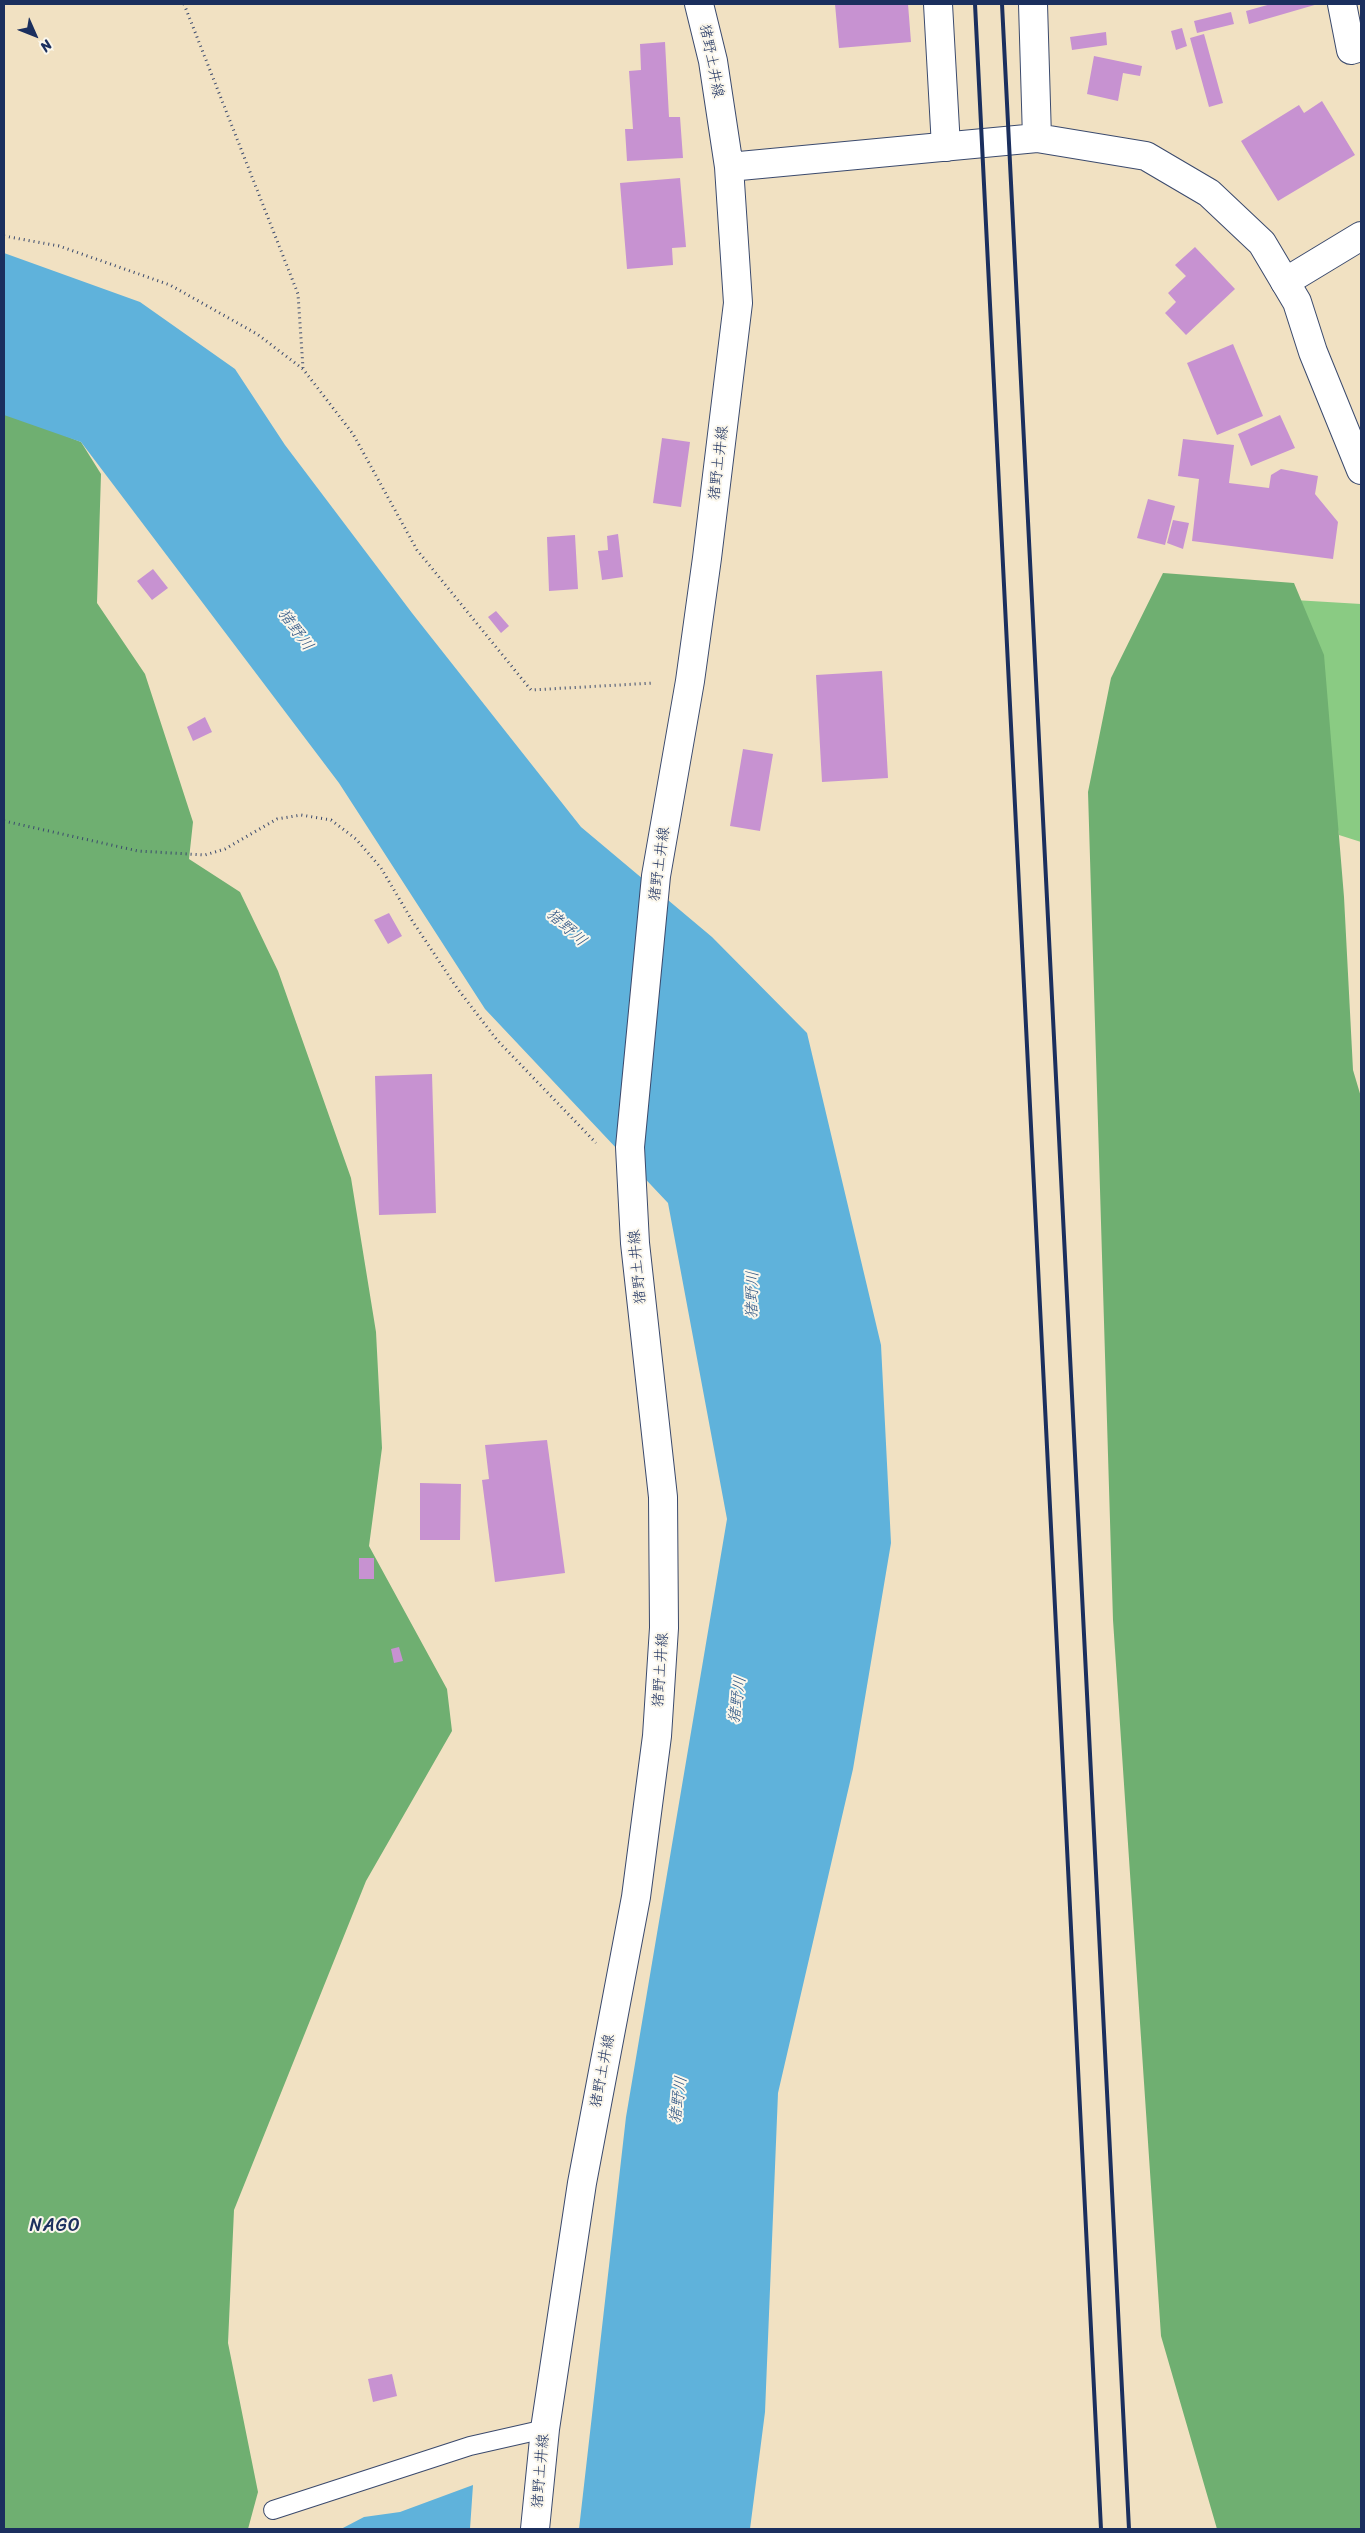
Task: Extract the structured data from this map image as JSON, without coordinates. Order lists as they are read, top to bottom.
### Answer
{
  "streets": {
    "main road": ["猪野土井線"]
  },
  "districts": ["NAGO"],
  "water": ["猪野川"],
  "north": "bottom right"
}
